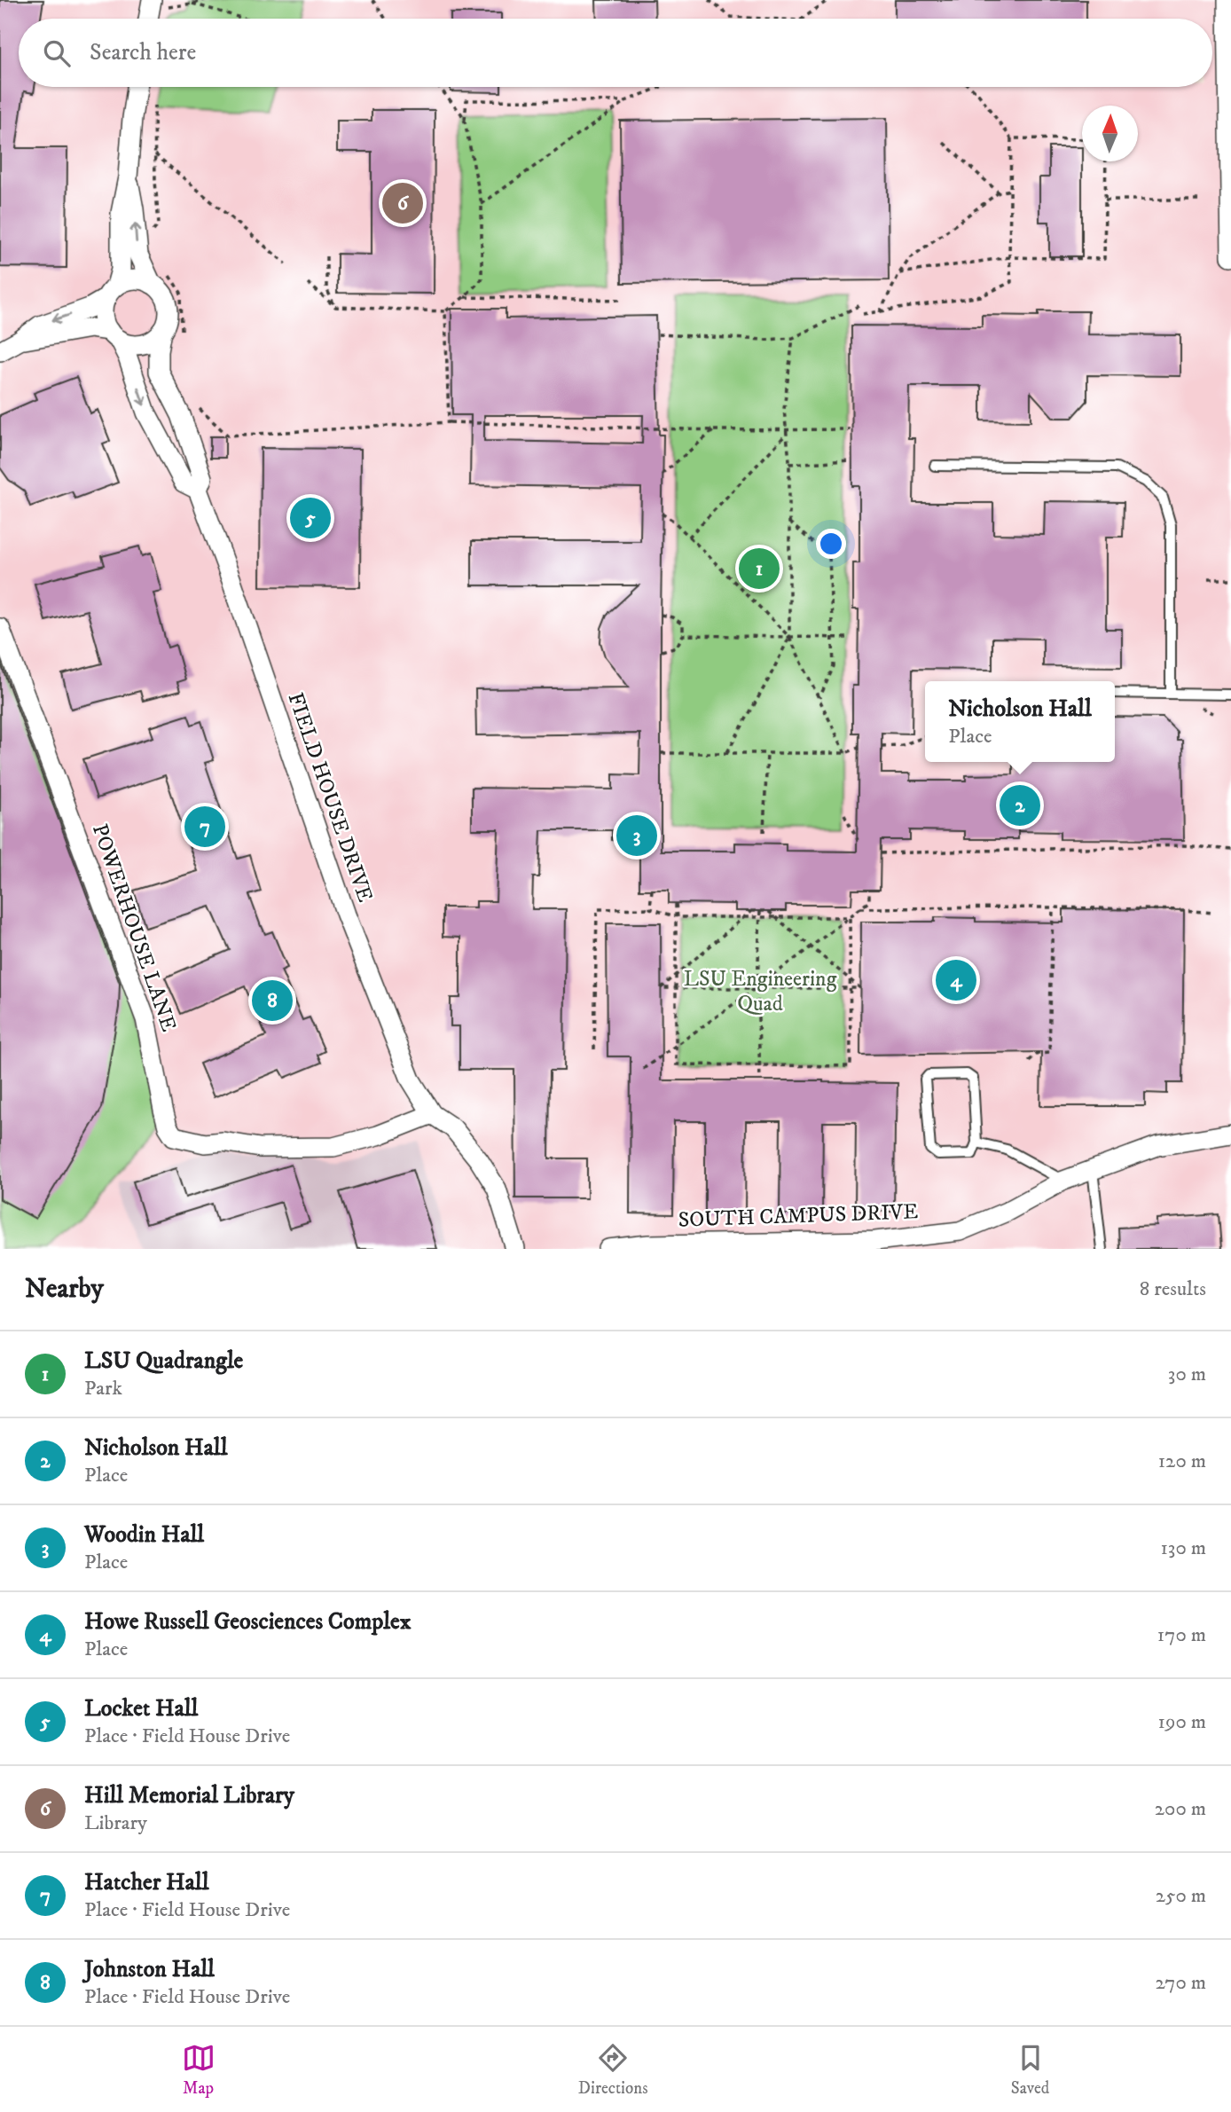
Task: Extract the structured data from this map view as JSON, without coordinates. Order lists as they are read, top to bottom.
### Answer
{
  "streets": {
    "street": ["FIELD HOUSE DRIVE", "POWERHOUSE LANE", "SOUTH CAMPUS DRIVE"]
  },
  "crossings": [
    ["FIELD HOUSE DRIVE", "POWERHOUSE LANE"]
  ],
  "parks": ["LSU Engineering Quad"],
  "north": "top",
  "page": {
    "search": "Search here",
    "pins": [
      "6",
      "5",
      "1",
      "2",
      "7",
      "3",
      "4",
      "8"
    ],
    "popup": ["Nicholson Hall", "Place"],
    "heading": ["Nearby", "8 results"],
    "list": [
      {
        "mark": "1",
        "name": "LSU Quadrangle",
        "note": "Park",
        "value": "30 m"
      },
      {
        "mark": "2",
        "name": "Nicholson Hall",
        "note": "Place",
        "value": "120 m"
      },
      {
        "mark": "3",
        "name": "Woodin Hall",
        "note": "Place",
        "value": "130 m"
      },
      {
        "mark": "4",
        "name": "Howe Russell Geosciences Complex",
        "note": "Place",
        "value": "170 m"
      },
      {
        "mark": "5",
        "name": "Locket Hall",
        "note": "Place · Field House Drive",
        "value": "190 m"
      },
      {
        "mark": "6",
        "name": "Hill Memorial Library",
        "note": "Library",
        "value": "200 m"
      },
      {
        "mark": "7",
        "name": "Hatcher Hall",
        "note": "Place · Field House Drive",
        "value": "250 m"
      },
      {
        "mark": "8",
        "name": "Johnston Hall",
        "note": "Place · Field House Drive",
        "value": "270 m"
      }
    ],
    "nav": ["Map", "Directions", "Saved"]
  }
}
